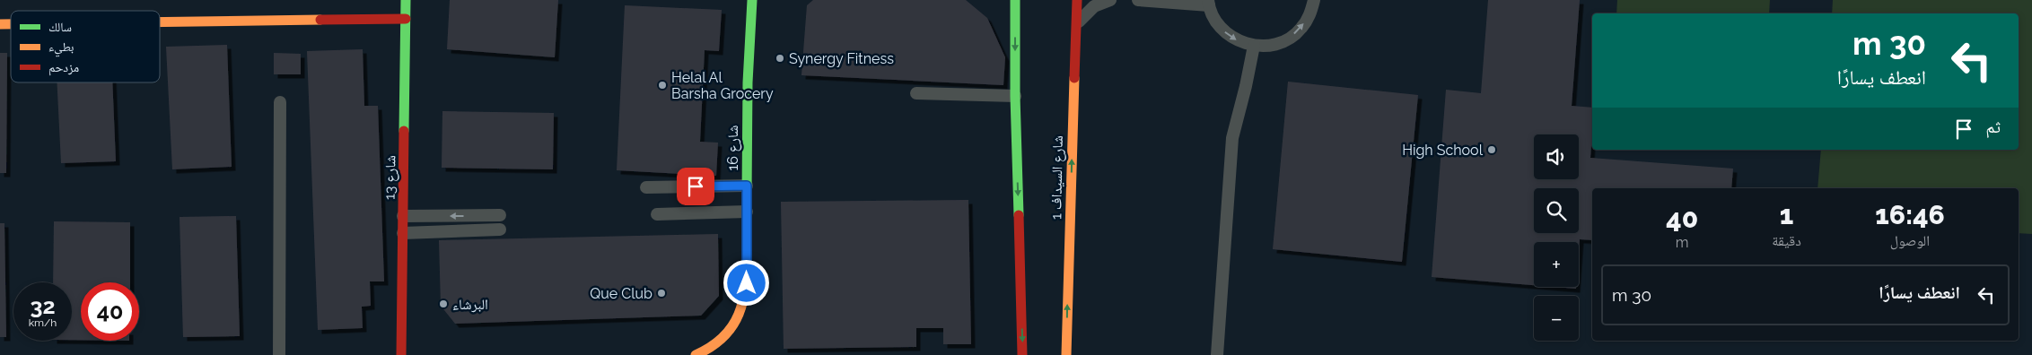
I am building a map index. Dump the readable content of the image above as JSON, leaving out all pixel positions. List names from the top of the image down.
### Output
{
  "streets": {
    "street": ["شارع 16", "شارع 13", "شارع السيداف 1"]
  },
  "places": [
    "Synergy Fitness",
    "Helal Al Barsha Grocery",
    "High School",
    "Que Club",
    "البرشاء"
  ],
  "legend": ["سالك", "بطيء", "مزدحم"],
  "page": {
    "turn": ["30 m", "انعطف يسارًا"],
    "then": "ثم",
    "map_buttons": ["+", "−"],
    "eta": [
      "16:46",
      "الوصول",
      "1",
      "دقيقة",
      "40",
      "m"
    ],
    "list": [
      {
        "name": "انعطف يسارًا",
        "value": "30 m"
      }
    ],
    "speed": "32 km/h",
    "limit": "40"
  }
}
